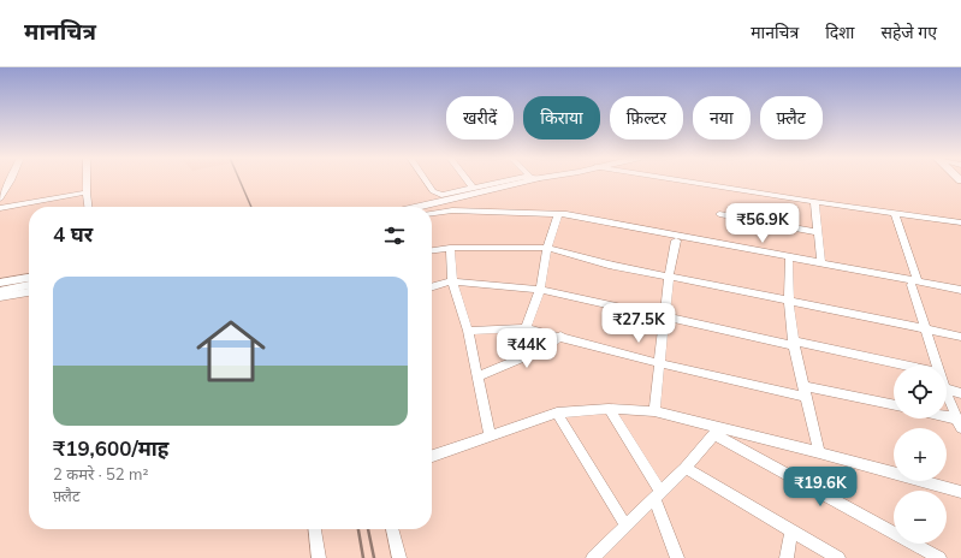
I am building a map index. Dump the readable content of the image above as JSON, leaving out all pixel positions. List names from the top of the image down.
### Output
{
  "page": {
    "header": "मानचित्र",
    "nav": ["मानचित्र", "दिशा", "सहेजे गए"],
    "chip": [
      "खरीदें",
      "किराया",
      "फ़िल्टर",
      "नया",
      "फ़्लैट"
    ],
    "price": [
      "₹56.9K",
      "₹27.5K",
      "₹44K",
      "₹19.6K"
    ],
    "heading": "4 घर",
    "list": [
      {
        "name": "₹19,600/माह",
        "note": "2 कमरे · 52 m² · फ़्लैट"
      }
    ],
    "map_buttons": ["+", "−"]
  }
}
